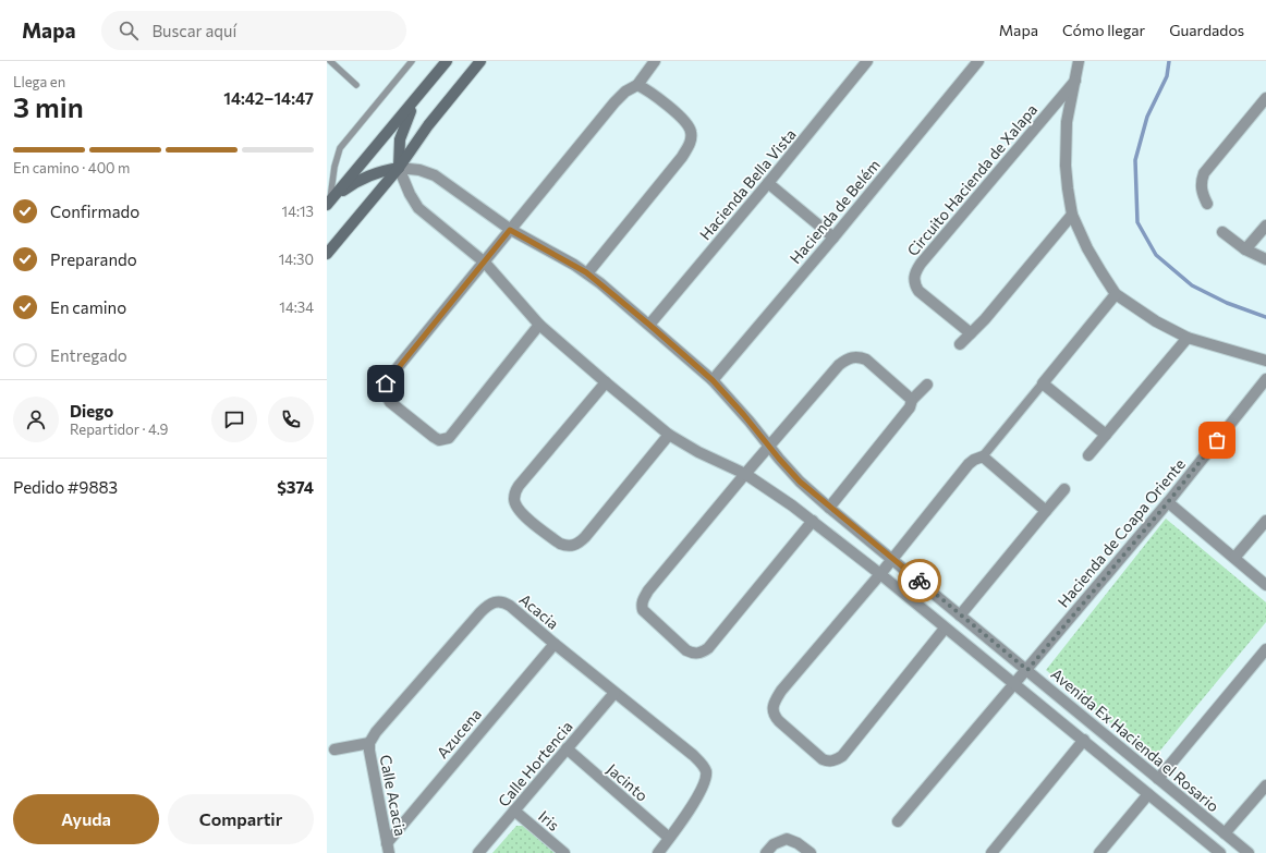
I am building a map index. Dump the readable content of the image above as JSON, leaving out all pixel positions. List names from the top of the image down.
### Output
{
  "streets": {
    "street": [
      "Circuito Hacienda de Xalapa",
      "Hacienda Bella Vista",
      "Hacienda de Belém",
      "Hacienda de Coapa Oriente",
      "Acacia",
      "Azucena",
      "Avenida Ex Hacienda el Rosario",
      "Calle Hortencia",
      "Jacinto",
      "Calle Acacia",
      "Iris"
    ]
  },
  "crossings": [
    ["Hacienda Bella Vista", "Avenida Ex Hacienda el Rosario"],
    ["Hacienda de Belém", "Avenida Ex Hacienda el Rosario"],
    ["Hacienda de Coapa Oriente", "Avenida Ex Hacienda el Rosario"],
    ["Acacia", "Azucena"],
    ["Acacia", "Calle Hortencia"],
    ["Acacia", "Jacinto"],
    ["Acacia", "Calle Acacia"],
    ["Azucena", "Calle Acacia"],
    ["Calle Hortencia", "Jacinto"],
    ["Calle Hortencia", "Iris"]
  ],
  "page": {
    "header": "Mapa",
    "search": "Buscar aquí",
    "nav": ["Mapa", "Cómo llegar", "Guardados"],
    "heading": ["3 min", "Llega en", "14:42–14:47"],
    "panel": [
      "Diego",
      "Repartidor · 4.9",
      "Pedido #9883",
      "$374"
    ],
    "bar": "En camino · 400 m",
    "list": [
      ["Confirmado", "14:13"],
      ["Preparando", "14:30"],
      ["En camino", "14:34"],
      "Entregado"
    ],
    "buttons": ["Ayuda", "Compartir"]
  }
}
